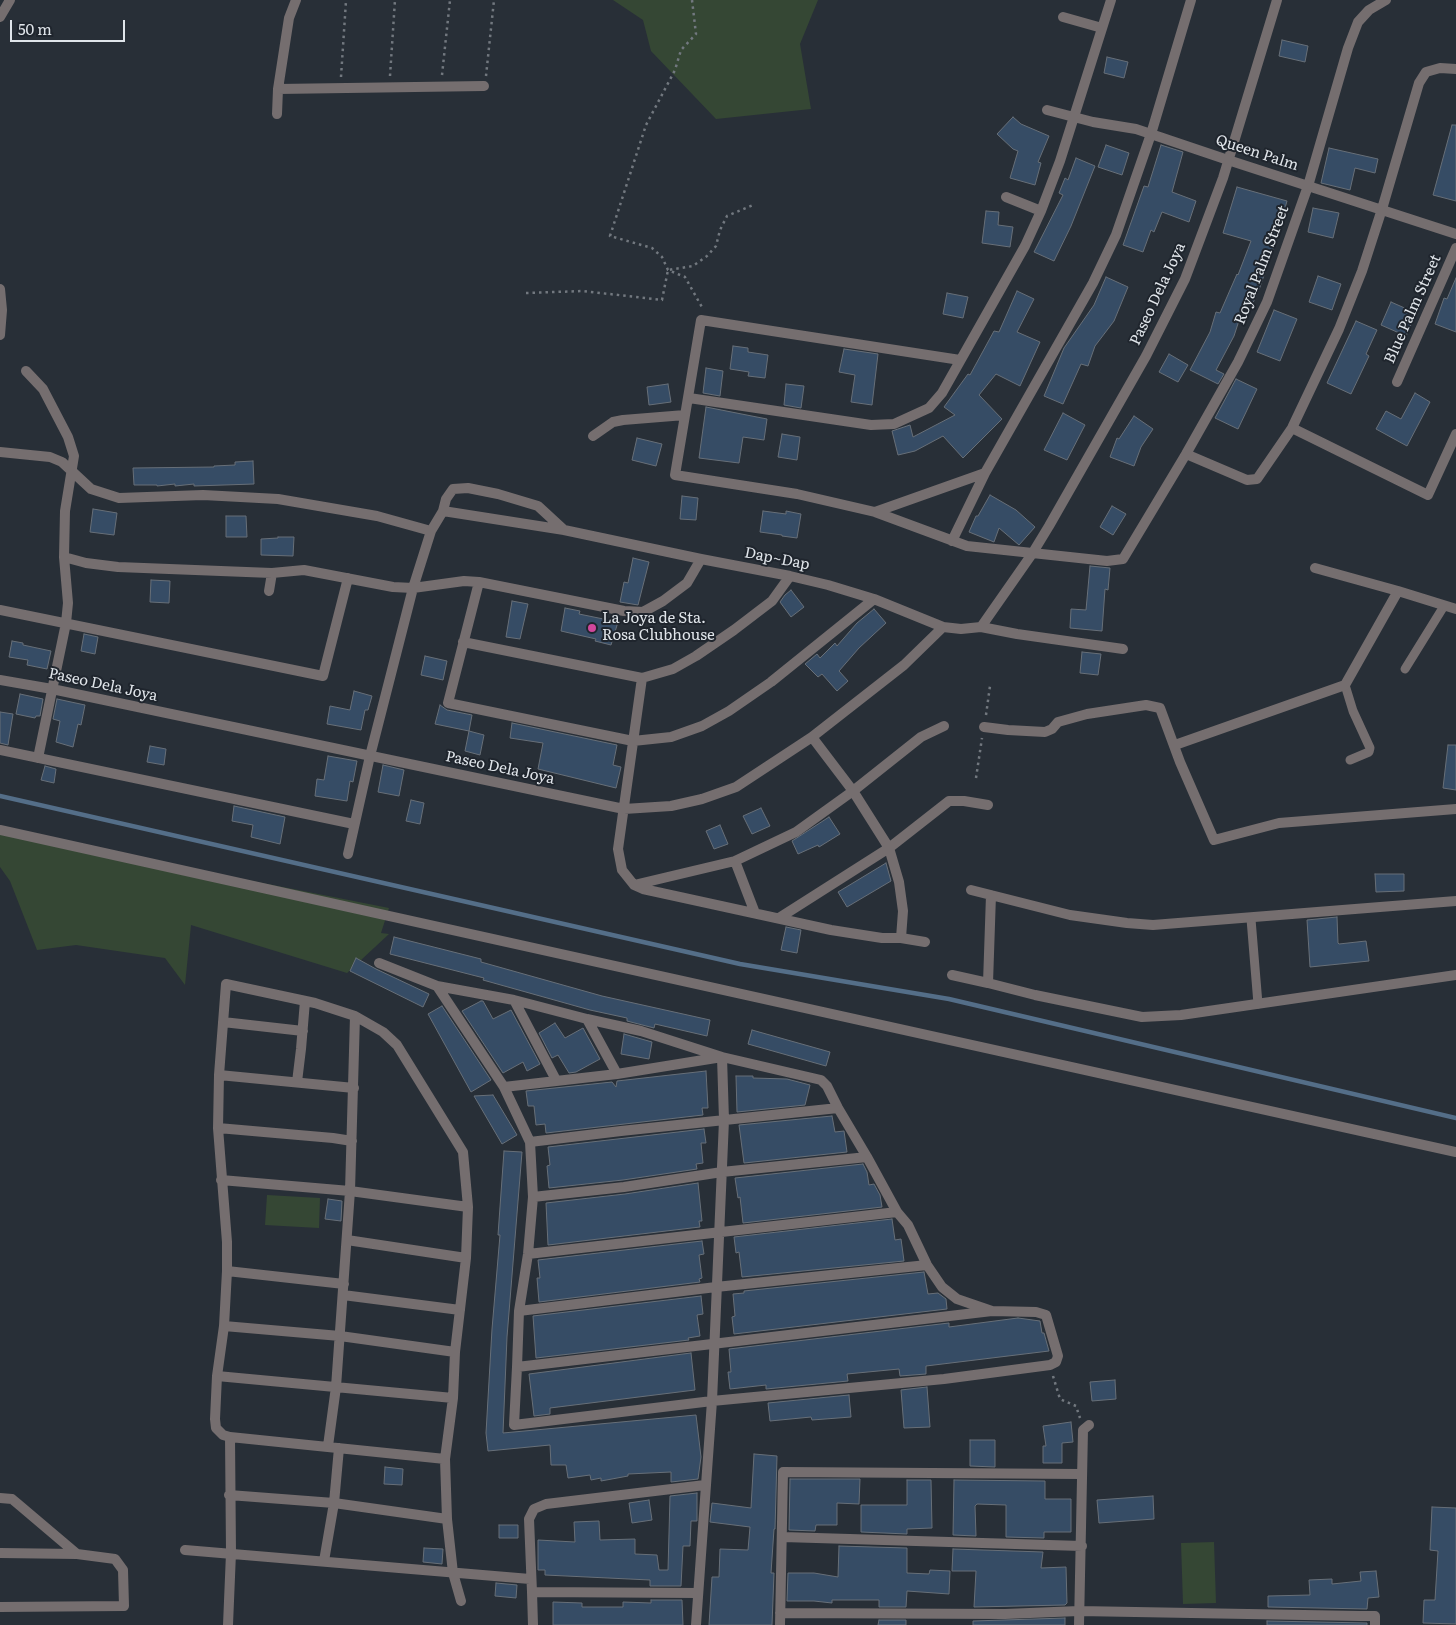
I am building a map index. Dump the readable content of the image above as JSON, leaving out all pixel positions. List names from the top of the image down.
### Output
{
  "streets": {
    "street": [
      "Queen Palm",
      "Royal Palm Street",
      "Paseo Dela Joya",
      "Blue Palm Street",
      "Dap~Dap"
    ]
  },
  "crossings": [
    ["Queen Palm", "Royal Palm Street"],
    ["Queen Palm", "Paseo Dela Joya"],
    ["Royal Palm Street", "Paseo Dela Joya"],
    ["Paseo Dela Joya", "Dap~Dap"]
  ],
  "places": ["La Joya de Sta. Rosa Clubhouse"],
  "scale_bar": "50 m"
}
